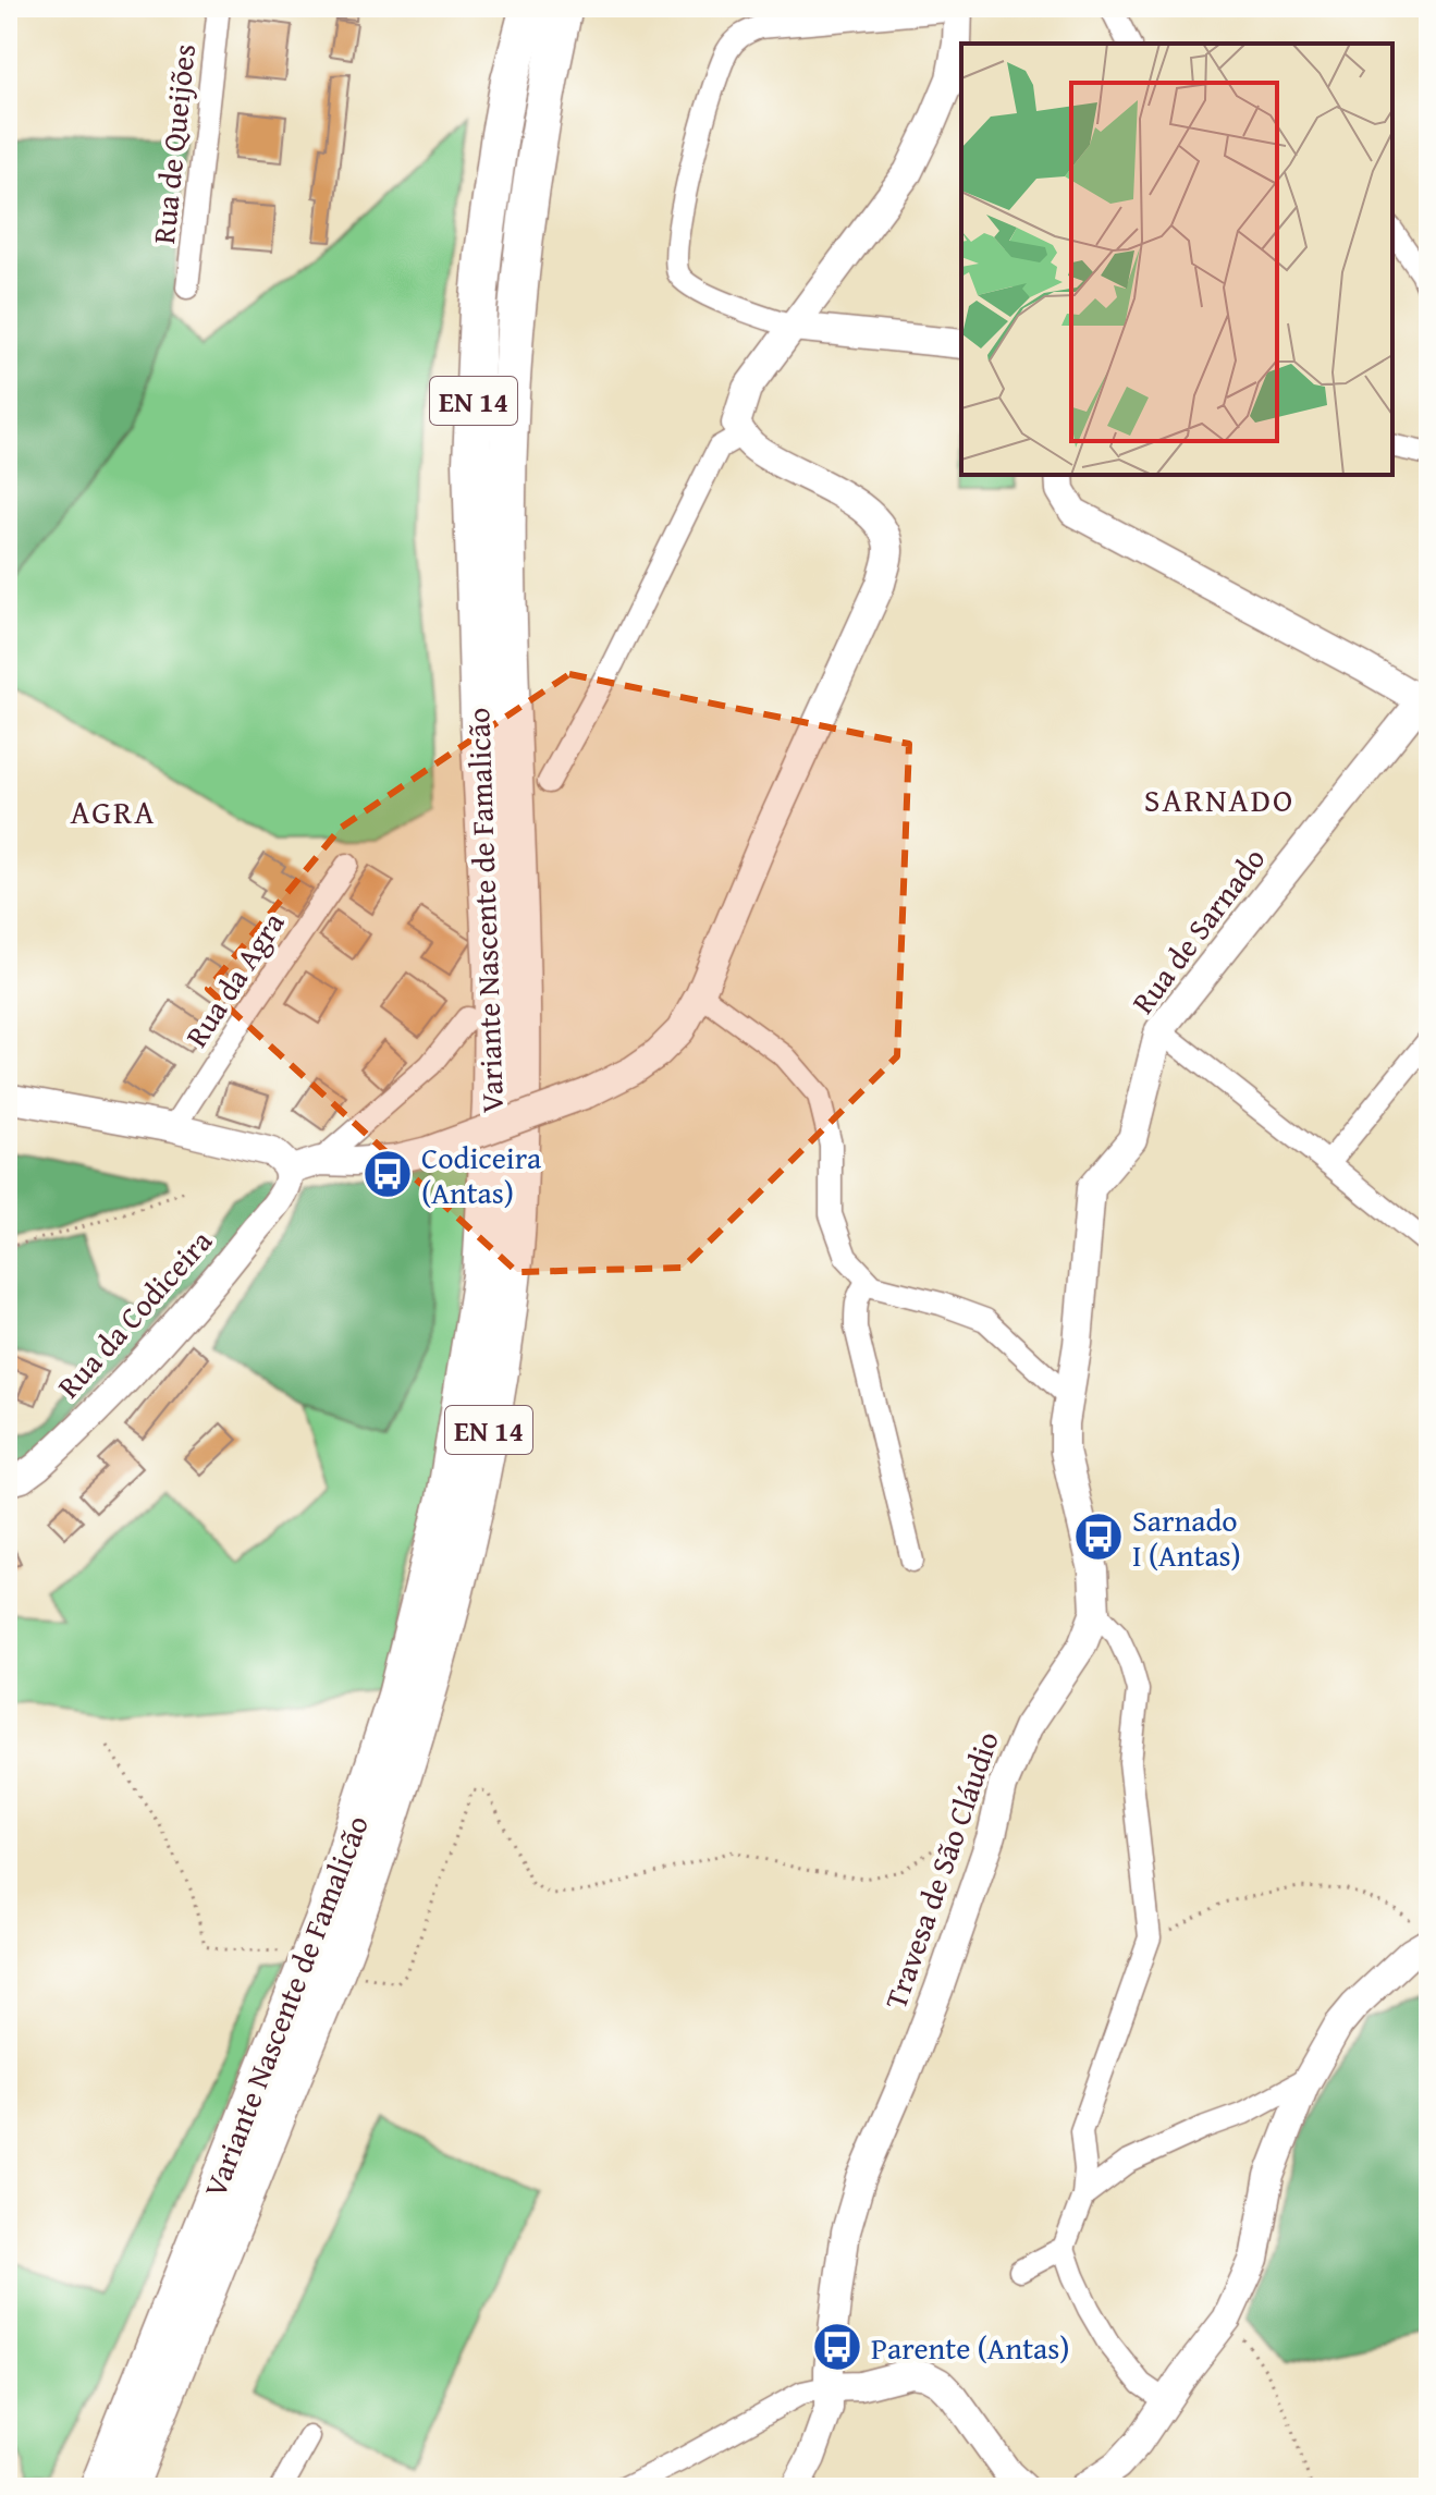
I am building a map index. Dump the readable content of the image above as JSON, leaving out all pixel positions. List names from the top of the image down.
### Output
{
  "streets": {
    "highway": ["EN 14", "Variante Nascente de Famalicão"],
    "street": [
      "Rua de Queijões",
      "Rua de Sarnado",
      "Rua da Agra",
      "Rua da Codiceira",
      "Travesa de São Cláudio"
    ]
  },
  "crossings": [
    ["Rua de Sarnado", "Travesa de São Cláudio"]
  ],
  "districts": ["SARNADO", "AGRA"],
  "places": {
    "bus stop": ["Codiceira (Antas)", "Sarnado I (Antas)", "Parente (Antas)"]
  }
}
